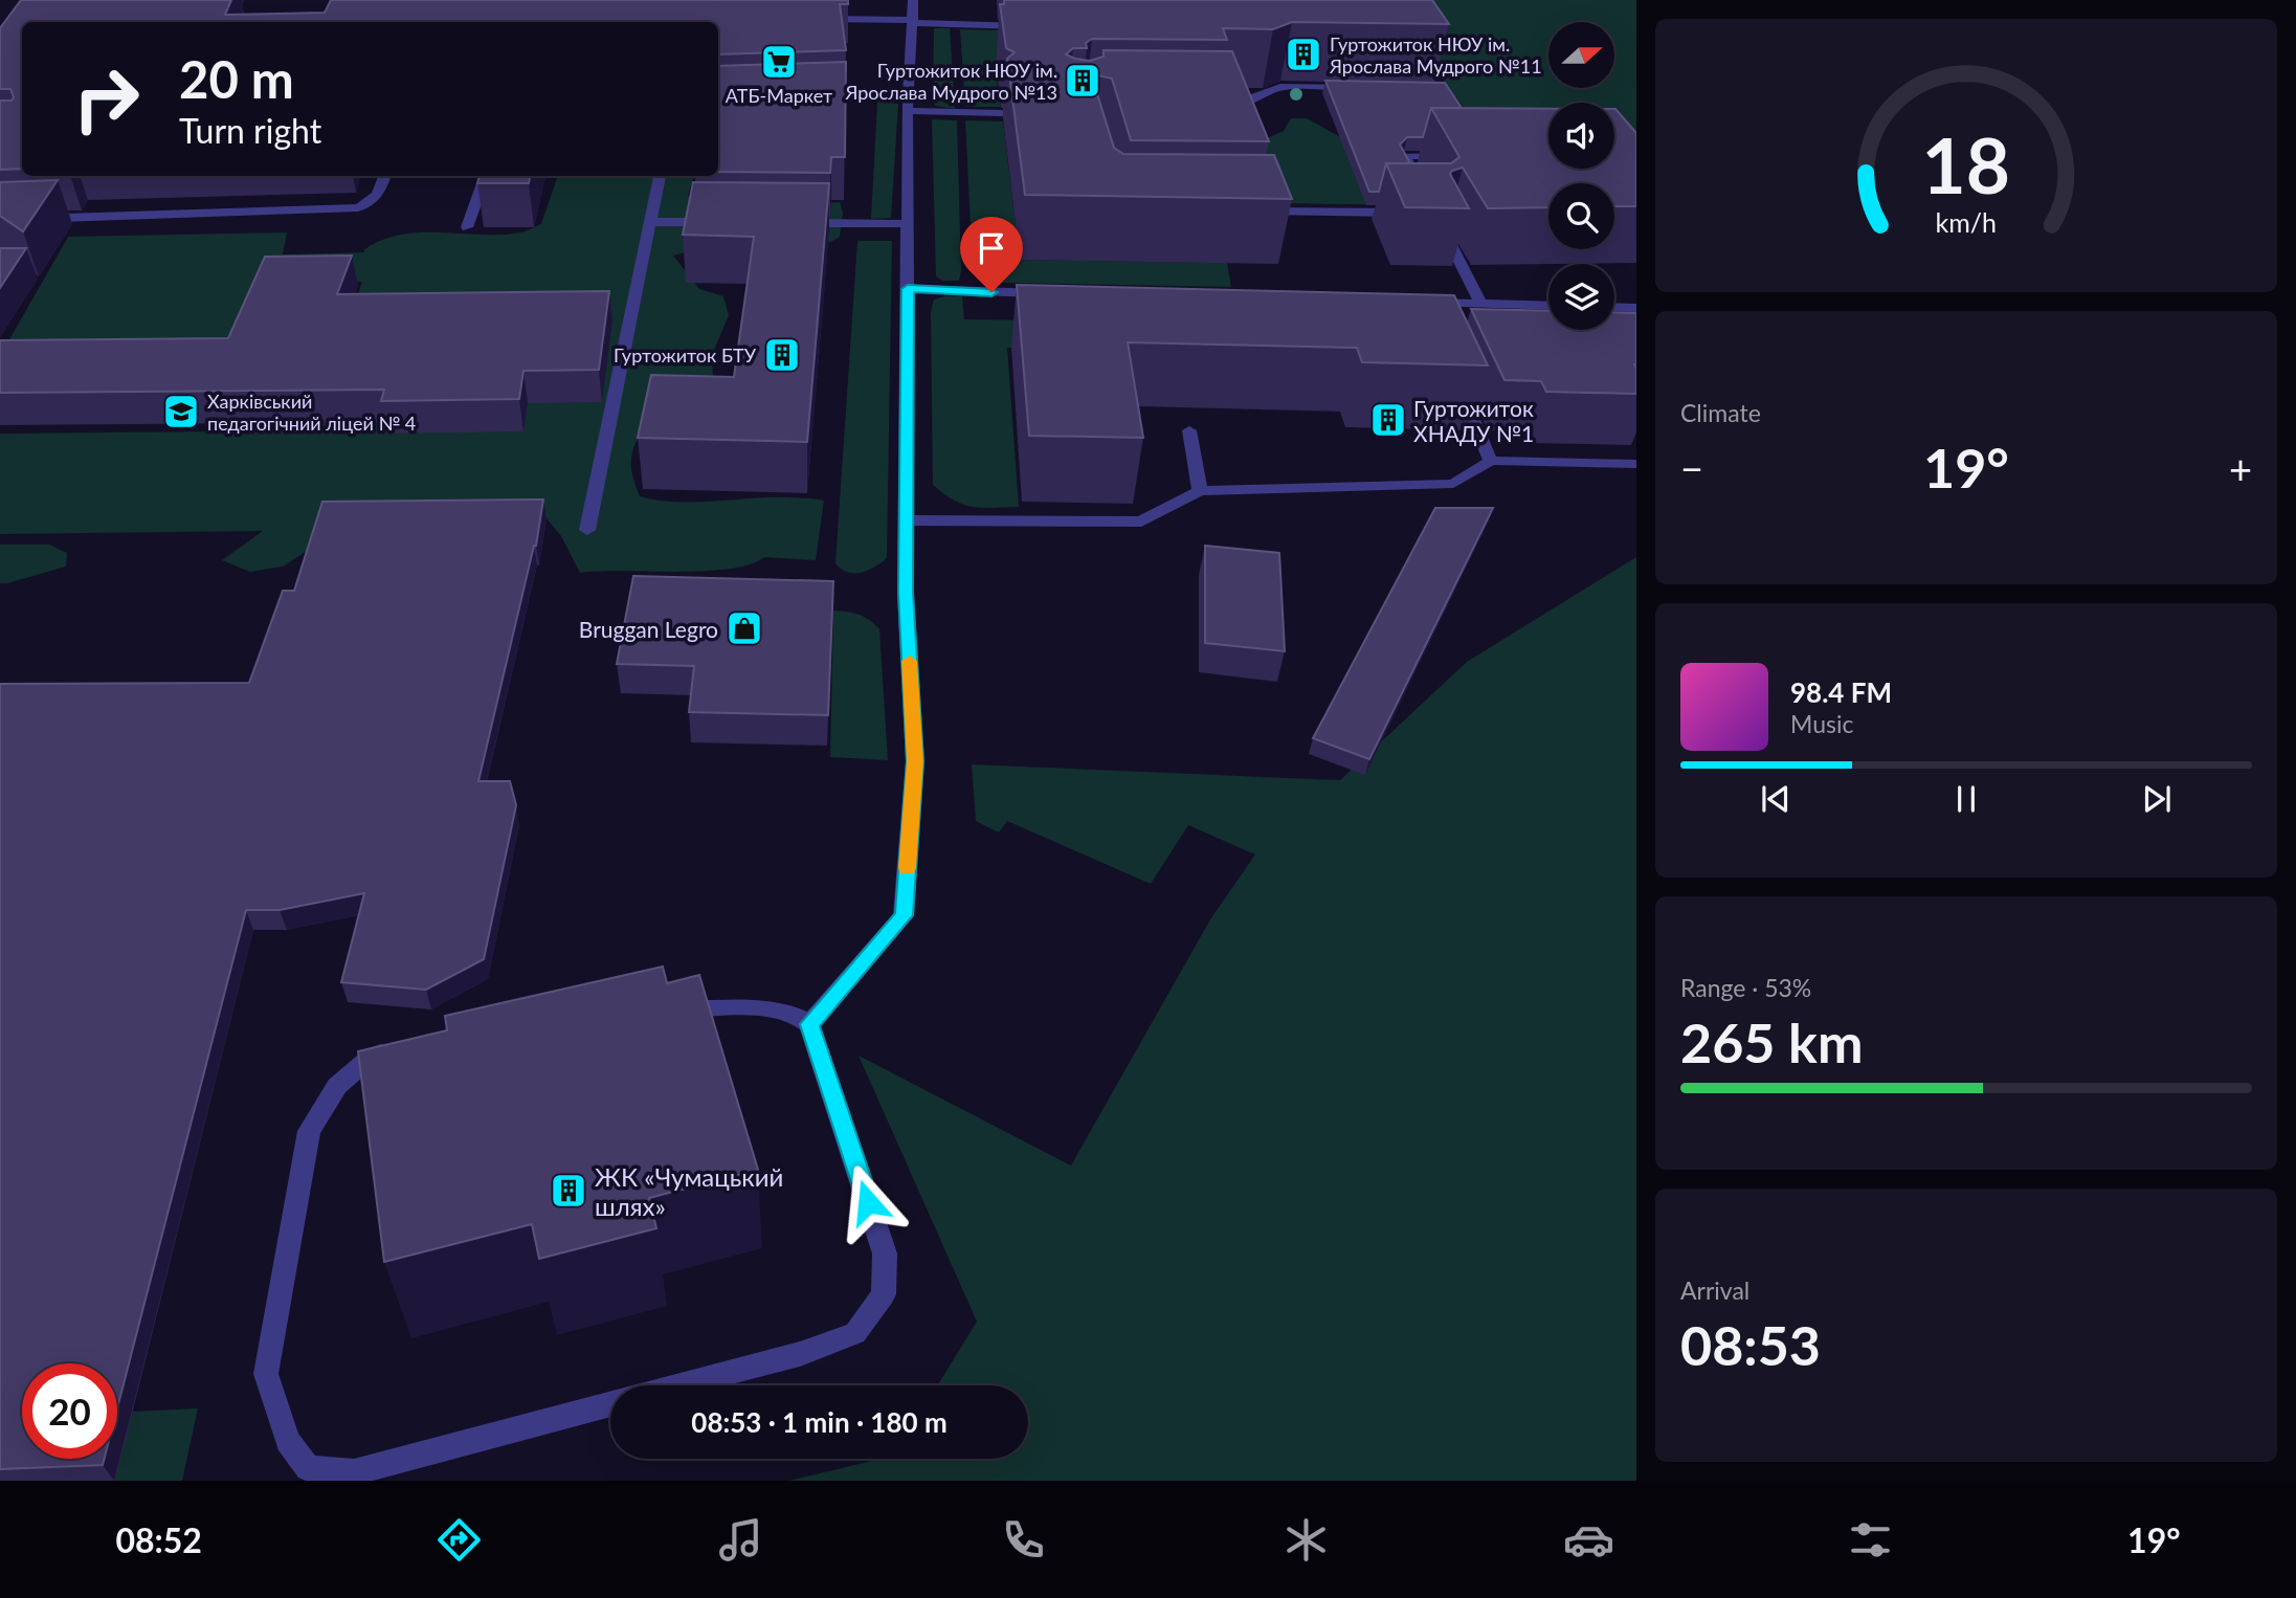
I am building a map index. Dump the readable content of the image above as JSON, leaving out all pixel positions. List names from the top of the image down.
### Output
{
  "places": {
    "building": [
      "Гуртожиток НЮУ ім. Ярослава Мудрого №11",
      "Гуртожиток НЮУ ім. Ярослава Мудрого №13",
      "Гуртожиток БТУ",
      "Гуртожиток ХНАДУ №1",
      "ЖК «Чумацький шлях»"
    ],
    "supermarket": ["АТБ-Маркет"],
    "school or university": ["Харківський педагогічний ліцей № 4"],
    "shop": ["Bruggan Legro"]
  },
  "north": "right",
  "page": {
    "turn": ["20 m", "Turn right"],
    "tile": [
      "Climate",
      ["Range · 53%", "265 km"],
      ["Arrival", "08:53"]
    ],
    "heat": ["−", "19°", "+"],
    "song": ["98.4 FM", "Music"],
    "limit": "20",
    "trip": "08:53 · 1 min · 180 m",
    "tabs": ["08:52", "19°"],
    "gauge": ["18", "km/h"]
  }
}
